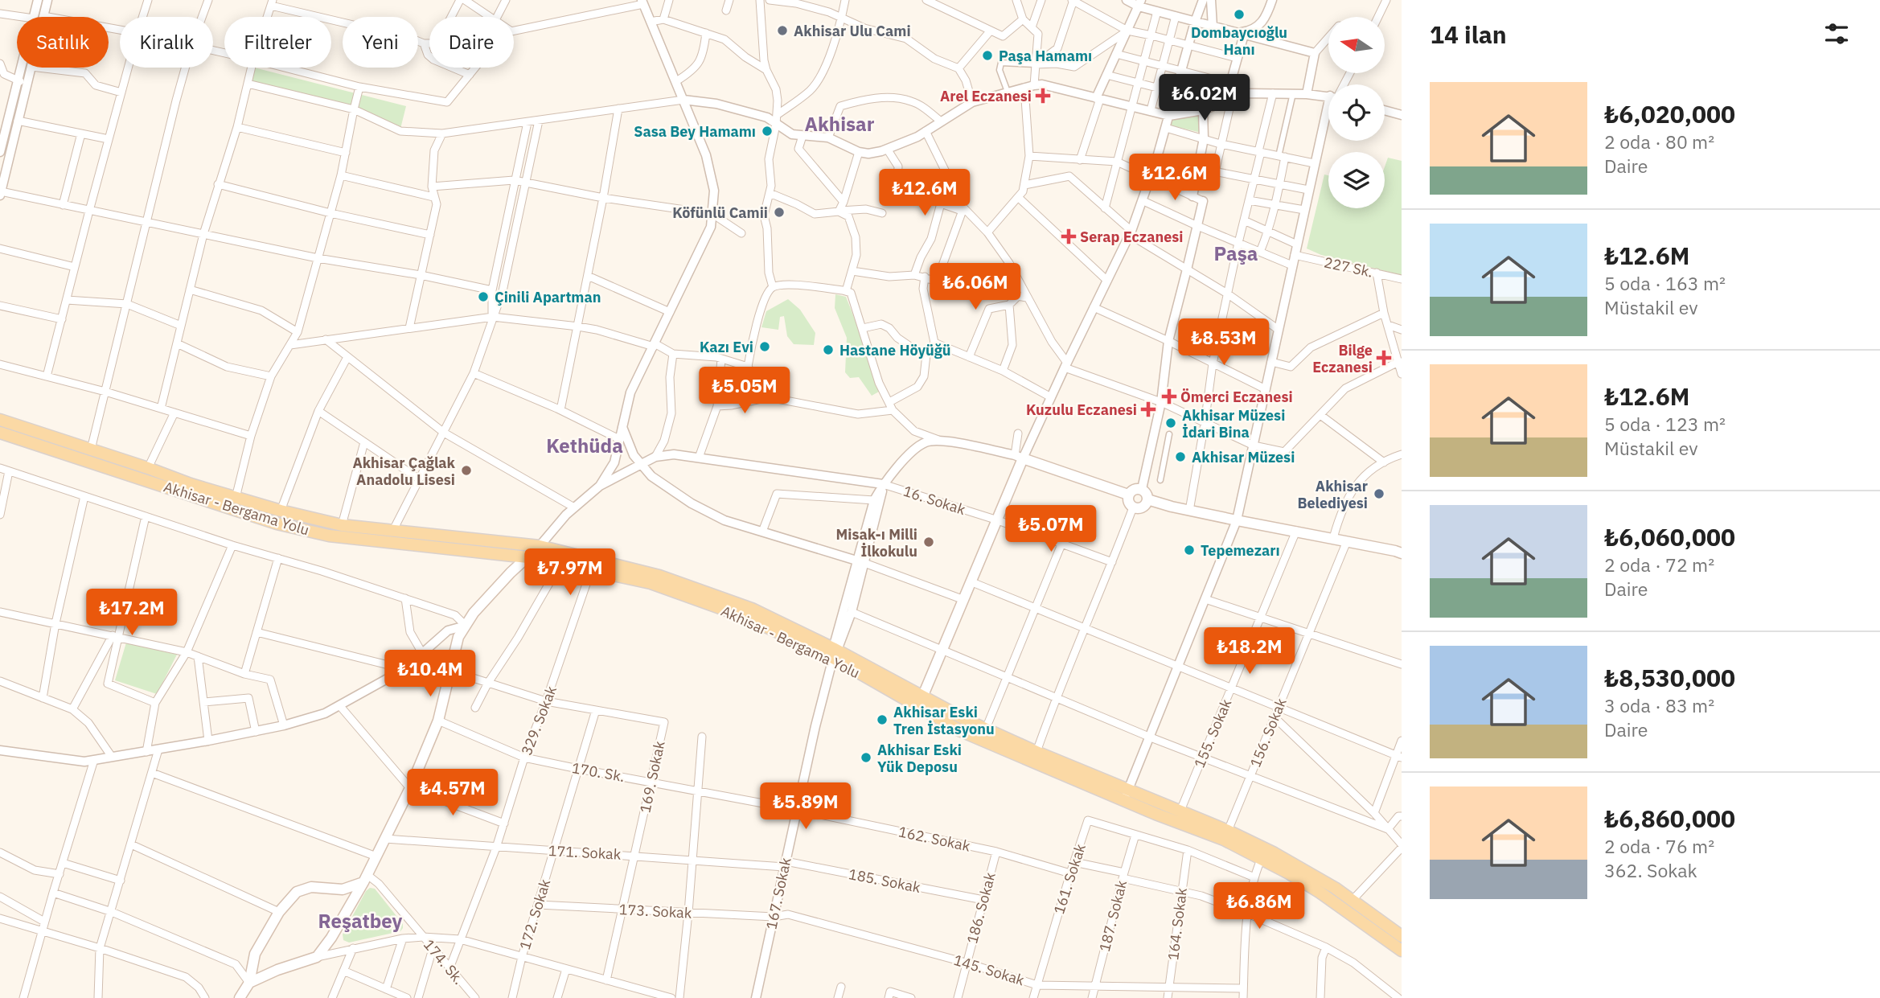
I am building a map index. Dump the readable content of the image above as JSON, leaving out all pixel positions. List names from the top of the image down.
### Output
{
  "streets": {
    "main road": ["Akhisar - Bergama Yolu"],
    "street": [
      "227 Sk.",
      "16. Sokak",
      "329. Sokak",
      "156. Sokak",
      "155. Sokak",
      "170. Sk.",
      "169. Sokak",
      "162. Sokak",
      "171. Sokak",
      "161. Sokak",
      "185. Sokak",
      "167. Sokak",
      "186. Sokak",
      "173. Sokak",
      "172. Sokak",
      "187. Sokak",
      "164. Sokak",
      "174. Sk.",
      "145. Sokak"
    ]
  },
  "crossings": [
    ["Akhisar - Bergama Yolu", "329. Sokak"],
    ["Akhisar - Bergama Yolu", "156. Sokak"],
    ["Akhisar - Bergama Yolu", "155. Sokak"],
    ["Akhisar - Bergama Yolu", "167. Sokak"],
    ["329. Sokak", "170. Sk."],
    ["329. Sokak", "169. Sokak"],
    ["329. Sokak", "171. Sokak"],
    ["329. Sokak", "174. Sk."],
    ["170. Sk.", "169. Sokak"],
    ["170. Sk.", "162. Sokak"],
    ["170. Sk.", "167. Sokak"],
    ["170. Sk.", "172. Sokak"],
    ["169. Sokak", "171. Sokak"],
    ["169. Sokak", "173. Sokak"],
    ["169. Sokak", "172. Sokak"],
    ["162. Sokak", "161. Sokak"],
    ["162. Sokak", "167. Sokak"],
    ["162. Sokak", "186. Sokak"],
    ["171. Sokak", "185. Sokak"],
    ["171. Sokak", "167. Sokak"],
    ["171. Sokak", "172. Sokak"],
    ["161. Sokak", "187. Sokak"],
    ["161. Sokak", "145. Sokak"],
    ["185. Sokak", "167. Sokak"],
    ["185. Sokak", "186. Sokak"],
    ["167. Sokak", "173. Sokak"],
    ["167. Sokak", "145. Sokak"],
    ["186. Sokak", "145. Sokak"],
    ["173. Sokak", "172. Sokak"],
    ["173. Sokak", "145. Sokak"],
    ["187. Sokak", "145. Sokak"],
    ["164. Sokak", "145. Sokak"]
  ],
  "districts": [
    "Akhisar",
    "Paşa",
    "Kethüda",
    "Reşatbey"
  ],
  "places": {
    "other": [
      "Dombaycıoğlu Hanı",
      "Akhisar Ulu Cami",
      "Paşa Hamamı",
      "Sasa Bey Hamamı",
      "Köfünlü Camii",
      "Çinili Apartman",
      "Kazı Evi",
      "Hastane Höyüğü",
      "Akhisar Müzesi İdari Bina",
      "Akhisar Müzesi",
      "Akhisar Çağlak Anadolu Lisesi",
      "Akhisar Belediyesi",
      "Misak-ı Milli İlkokulu",
      "Tepemezarı",
      "Akhisar Eski Tren İstasyonu",
      "Akhisar Eski Yük Deposu"
    ],
    "health": [
      "Arel Eczanesi",
      "Serap Eczanesi",
      "Bilge Eczanesi",
      "Ömerci Eczanesi",
      "Kuzulu Eczanesi"
    ]
  },
  "north": "left",
  "page": {
    "heading": "14 ilan",
    "chip": [
      "Satılık",
      "Kiralık",
      "Filtreler",
      "Yeni",
      "Daire"
    ],
    "list": [
      {
        "name": "₺6,020,000",
        "note": "2 oda · 80 m² · Daire"
      },
      {
        "name": "₺12.6M",
        "note": "5 oda · 163 m² · Müstakil ev"
      },
      {
        "name": "₺12.6M",
        "note": "5 oda · 123 m² · Müstakil ev"
      },
      {
        "name": "₺6,060,000",
        "note": "2 oda · 72 m² · Daire"
      },
      {
        "name": "₺8,530,000",
        "note": "3 oda · 83 m² · Daire"
      },
      {
        "name": "₺6,860,000",
        "note": "2 oda · 76 m² · 362. Sokak"
      }
    ],
    "price": [
      "₺6.02M",
      "₺12.6M",
      "₺12.6M",
      "₺6.06M",
      "₺8.53M",
      "₺5.05M",
      "₺5.07M",
      "₺7.97M",
      "₺17.2M",
      "₺18.2M",
      "₺10.4M",
      "₺4.57M",
      "₺5.89M",
      "₺6.86M"
    ]
  }
}
